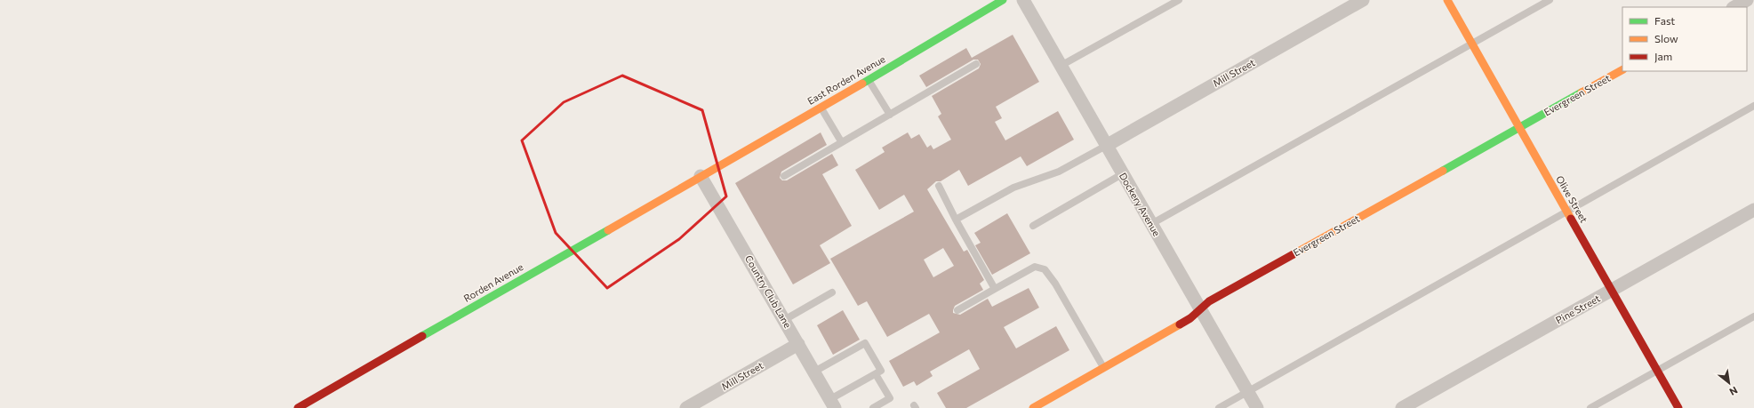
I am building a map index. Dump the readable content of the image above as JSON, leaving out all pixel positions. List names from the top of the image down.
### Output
{
  "streets": {
    "street": [
      "Mill Street",
      "East Rorden Avenue",
      "Evergreen Street",
      "Olive Street",
      "Dockery Avenue",
      "Rorden Avenue",
      "Country Club Lane",
      "Pine Street"
    ]
  },
  "crossings": [
    ["Mill Street", "Dockery Avenue"],
    ["Mill Street", "Country Club Lane"],
    ["East Rorden Avenue", "Rorden Avenue"],
    ["East Rorden Avenue", "Country Club Lane"],
    ["Evergreen Street", "Olive Street"],
    ["Evergreen Street", "Dockery Avenue"],
    ["Olive Street", "Pine Street"],
    ["Rorden Avenue", "Country Club Lane"]
  ],
  "legend": ["Fast", "Slow", "Jam"],
  "north": "bottom right"
}
